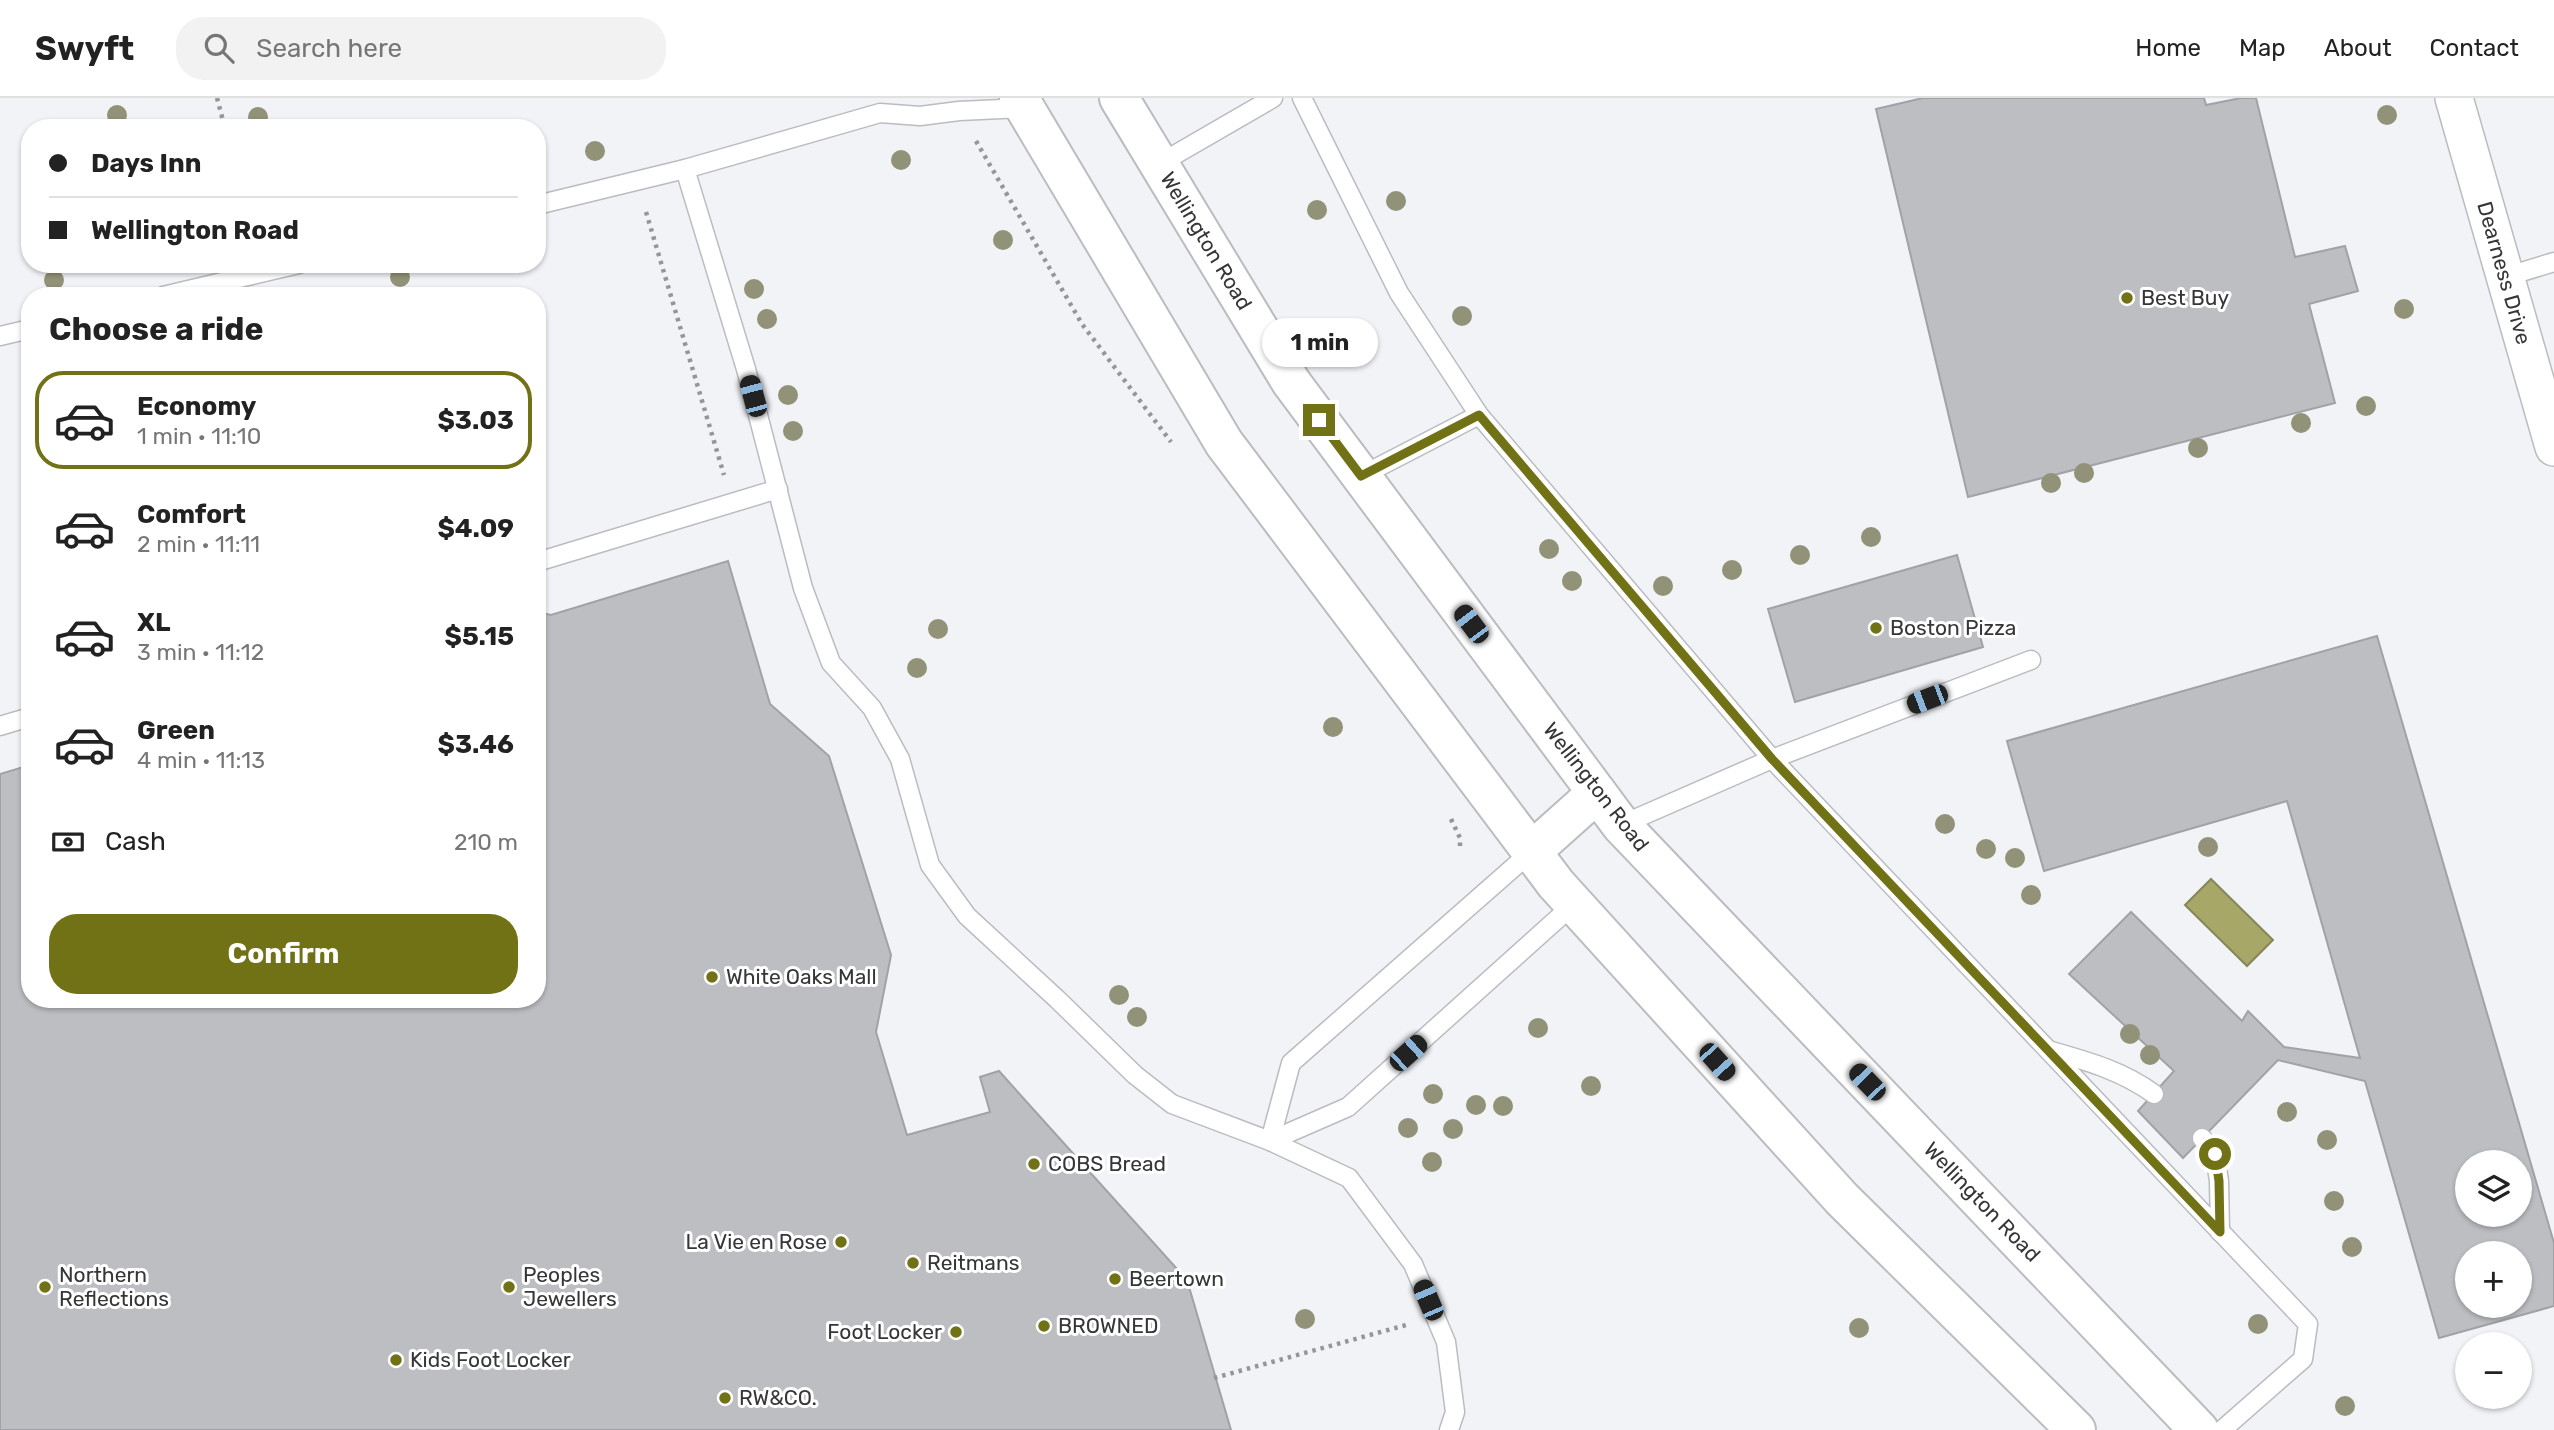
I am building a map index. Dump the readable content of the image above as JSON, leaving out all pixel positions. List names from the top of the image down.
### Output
{
  "streets": {
    "main road": ["Wellington Road"],
    "street": ["Dearness Drive"]
  },
  "places": [
    "Best Buy",
    "Boston Pizza",
    "White Oaks Mall",
    "COBS Bread",
    "La Vie en Rose",
    "Reitmans",
    "Beertown",
    "Northern Reflections",
    "Peoples Jewellers",
    "BROWNED",
    "Foot Locker",
    "Kids Foot Locker",
    "RW&CO."
  ],
  "page": {
    "header": "Swyft",
    "search": "Search here",
    "nav": [
      "Home",
      "Map",
      "About",
      "Contact"
    ],
    "banner": ["Days Inn", "Wellington Road"],
    "heading": "Choose a ride",
    "bubble": "1 min",
    "list": [
      {
        "name": "Economy",
        "note": "1 min · 11:10",
        "value": "$3.03"
      },
      {
        "name": "Comfort",
        "note": "2 min · 11:11",
        "value": "$4.09"
      },
      {
        "name": "XL",
        "note": "3 min · 11:12",
        "value": "$5.15"
      },
      {
        "name": "Green",
        "note": "4 min · 11:13",
        "value": "$3.46"
      }
    ],
    "pay": ["Cash", "210 m"],
    "buttons": "Confirm",
    "map_buttons": ["+", "−"]
  }
}
